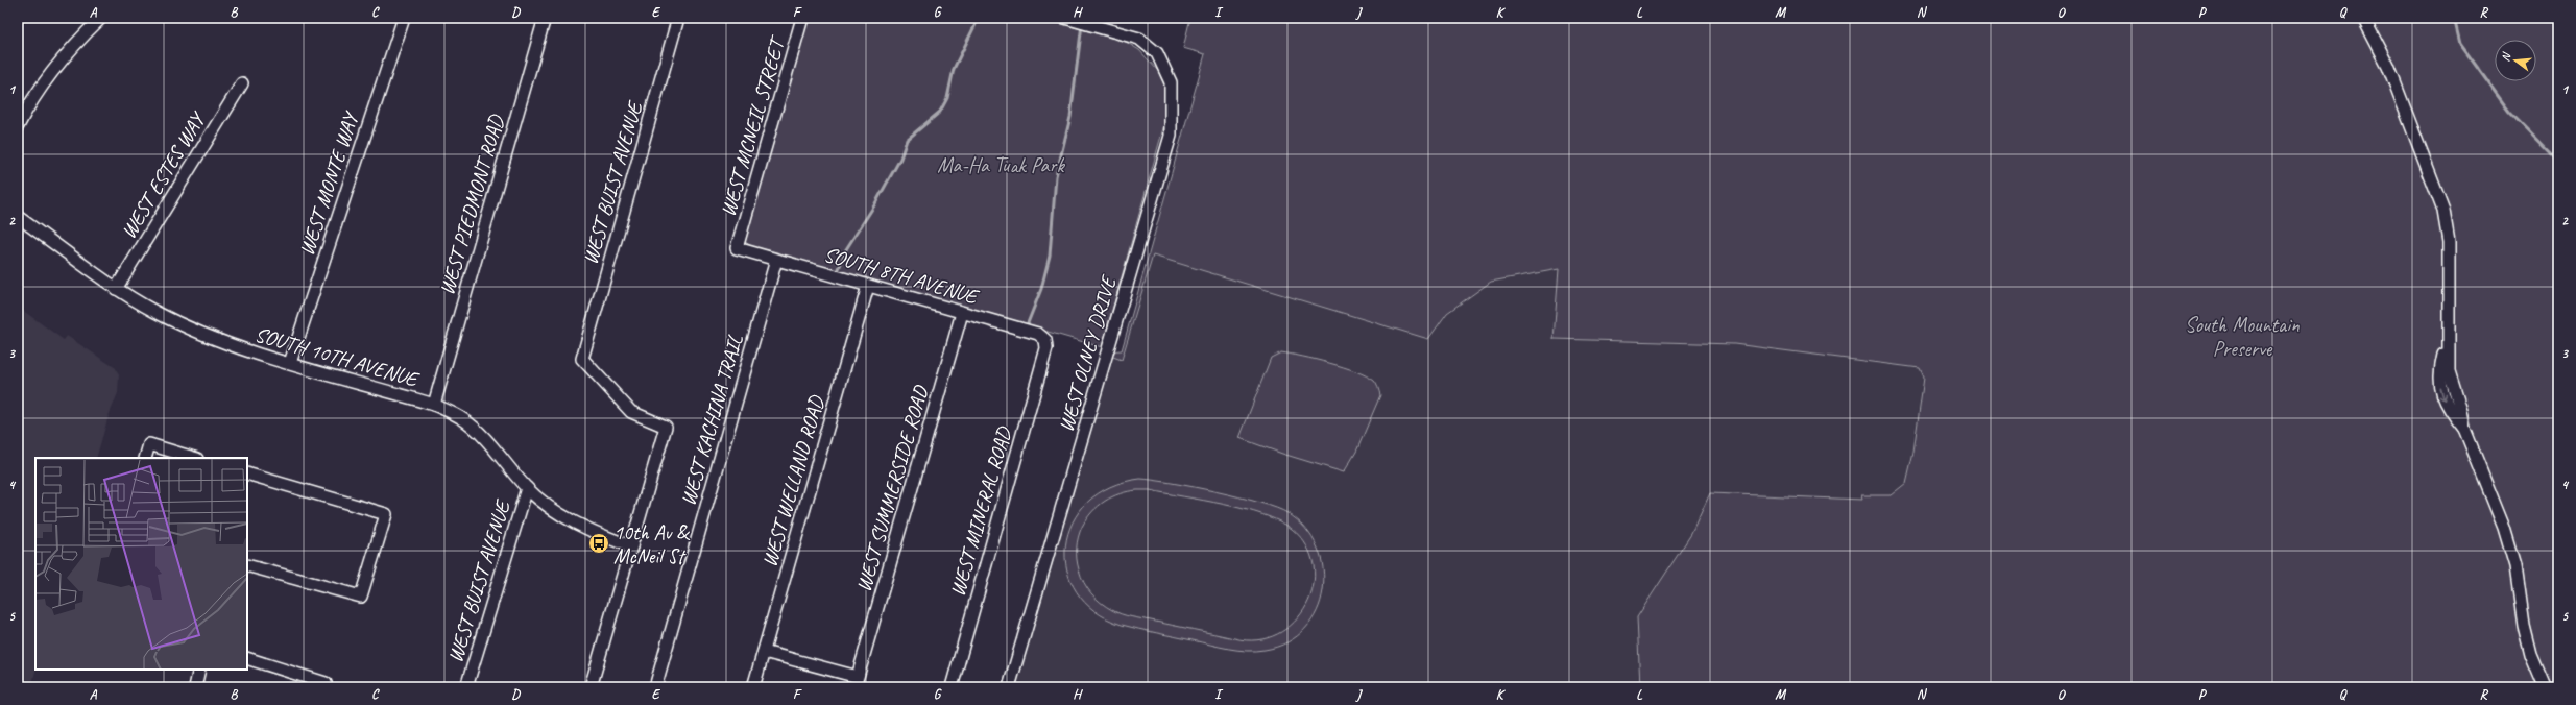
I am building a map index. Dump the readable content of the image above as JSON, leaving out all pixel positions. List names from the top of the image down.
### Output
{
  "streets": {
    "street": [
      "WEST MCNEIL STREET",
      "WEST ESTES WAY",
      "WEST BUIST AVENUE",
      "WEST MONTE WAY",
      "WEST PIEDMONT ROAD",
      "SOUTH 8TH AVENUE",
      "WEST OLNEY DRIVE",
      "SOUTH 10TH AVENUE",
      "WEST KACHINA TRAIL",
      "WEST WELLAND ROAD",
      "WEST SUMMERSIDE ROAD",
      "WEST MINERAL ROAD"
    ]
  },
  "crossings": [
    ["WEST MCNEIL STREET", "SOUTH 8TH AVENUE"],
    ["WEST ESTES WAY", "SOUTH 10TH AVENUE"],
    ["WEST BUIST AVENUE", "SOUTH 10TH AVENUE"],
    ["WEST MONTE WAY", "SOUTH 10TH AVENUE"],
    ["WEST PIEDMONT ROAD", "SOUTH 10TH AVENUE"],
    ["SOUTH 8TH AVENUE", "WEST KACHINA TRAIL"],
    ["SOUTH 8TH AVENUE", "WEST WELLAND ROAD"],
    ["SOUTH 8TH AVENUE", "WEST SUMMERSIDE ROAD"],
    ["SOUTH 8TH AVENUE", "WEST MINERAL ROAD"],
    ["WEST WELLAND ROAD", "WEST SUMMERSIDE ROAD"]
  ],
  "parks": ["Ma-Ha Tuak Park", "South Mountain Preserve"],
  "places": {
    "bus stop": ["10th Av & McNeil St"]
  },
  "north": "left",
  "grid": {
    "columns": [
      "A",
      "B",
      "C",
      "D",
      "E",
      "F",
      "G",
      "H",
      "I",
      "J",
      "K",
      "L",
      "M",
      "N",
      "O",
      "P",
      "Q",
      "R"
    ],
    "rows": [
      "1",
      "2",
      "3",
      "4",
      "5"
    ]
  }
}
